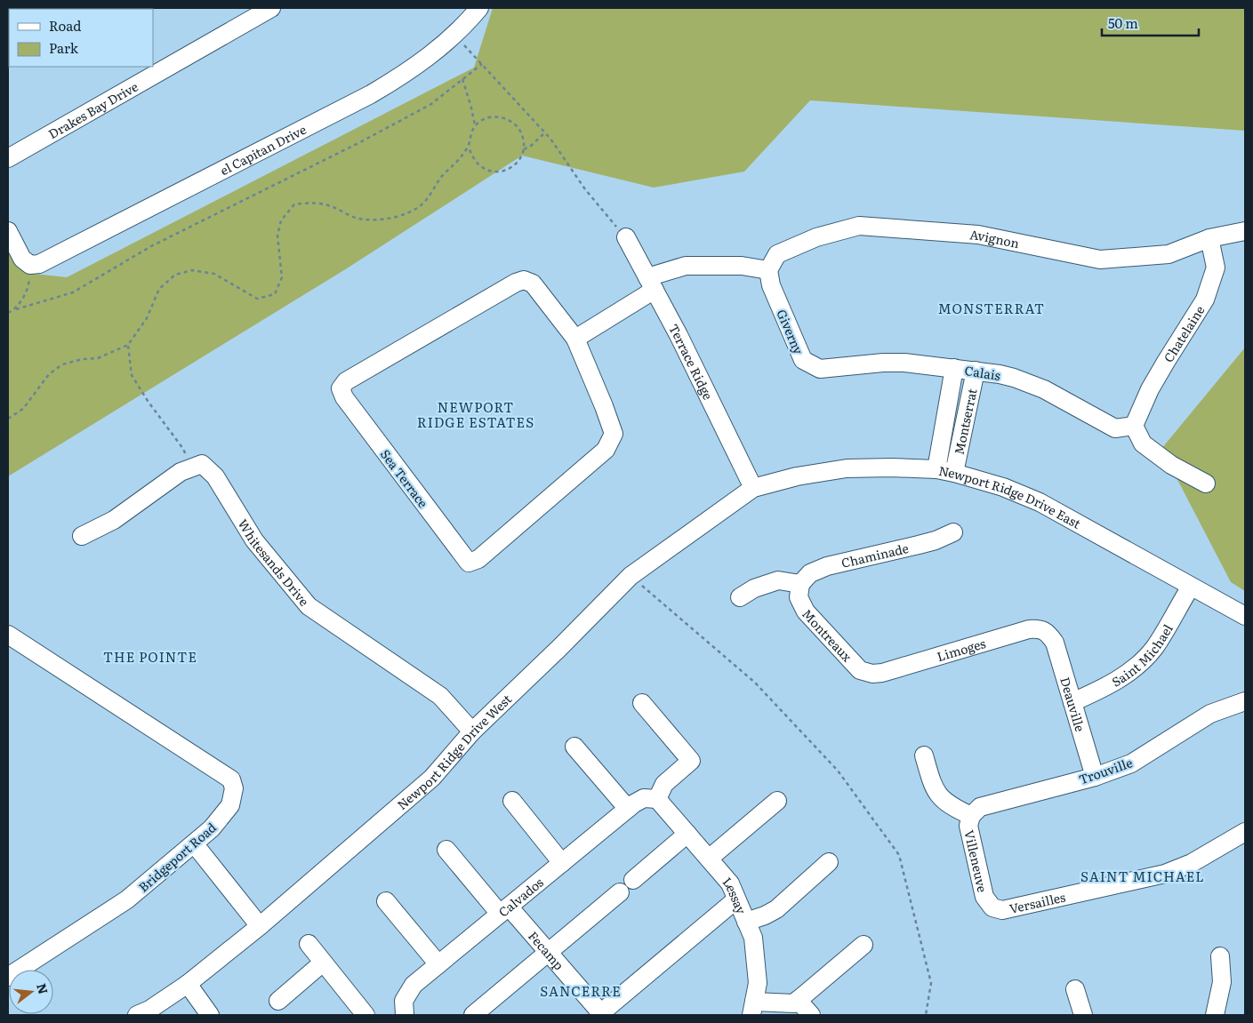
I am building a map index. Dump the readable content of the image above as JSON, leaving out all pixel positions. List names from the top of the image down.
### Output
{
  "streets": {
    "street": [
      "Drakes Bay Drive",
      "el Capitan Drive",
      "Avignon",
      "Giverny",
      "Chatelaine",
      "Terrace Ridge",
      "Calais",
      "Montserrat",
      "Sea Terrace",
      "Newport Ridge Drive East",
      "Chaminade",
      "Whitesands Drive",
      "Montreaux",
      "Limoges",
      "Saint Michael",
      "Deauville",
      "Newport Ridge Drive West",
      "Trouville",
      "Bridgeport Road",
      "Villeneuve",
      "Calvados",
      "Lessay",
      "Versailles",
      "Fecamp"
    ]
  },
  "crossings": [
    ["Avignon", "Giverny"],
    ["Avignon", "Chatelaine"],
    ["Giverny", "Calais"],
    ["Chatelaine", "Calais"],
    ["Terrace Ridge", "Newport Ridge Drive East"],
    ["Terrace Ridge", "Newport Ridge Drive West"],
    ["Calais", "Montserrat"],
    ["Montserrat", "Newport Ridge Drive East"],
    ["Newport Ridge Drive East", "Saint Michael"],
    ["Newport Ridge Drive East", "Newport Ridge Drive West"],
    ["Chaminade", "Montreaux"],
    ["Whitesands Drive", "Newport Ridge Drive West"],
    ["Montreaux", "Limoges"],
    ["Limoges", "Deauville"],
    ["Saint Michael", "Deauville"],
    ["Deauville", "Trouville"],
    ["Trouville", "Villeneuve"],
    ["Villeneuve", "Versailles"],
    ["Calvados", "Lessay"],
    ["Calvados", "Fecamp"]
  ],
  "districts": [
    "MONSTERRAT",
    "NEWPORT RIDGE ESTATES",
    "THE POINTE",
    "SAINT MICHAEL",
    "SANCERRE"
  ],
  "legend": ["Road", "Park"],
  "scale_bar": "50 m",
  "north": "right"
}
